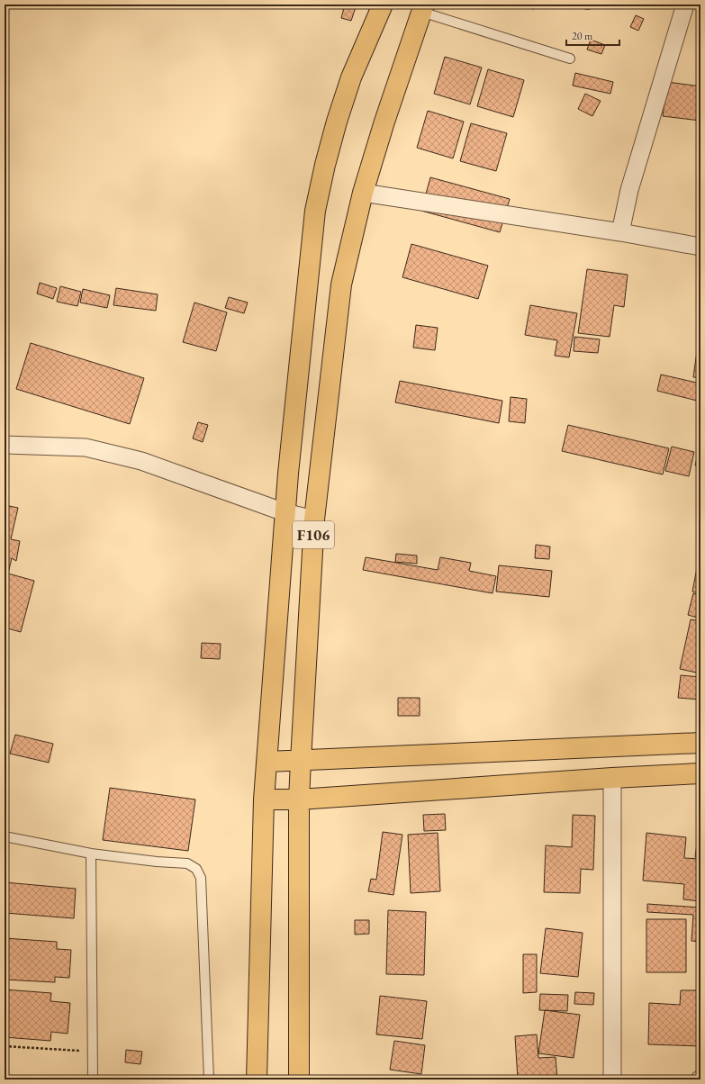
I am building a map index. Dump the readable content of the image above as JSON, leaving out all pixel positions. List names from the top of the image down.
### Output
{
  "streets": {
    "main road": ["F106"]
  },
  "scale_bar": "20 m"
}
